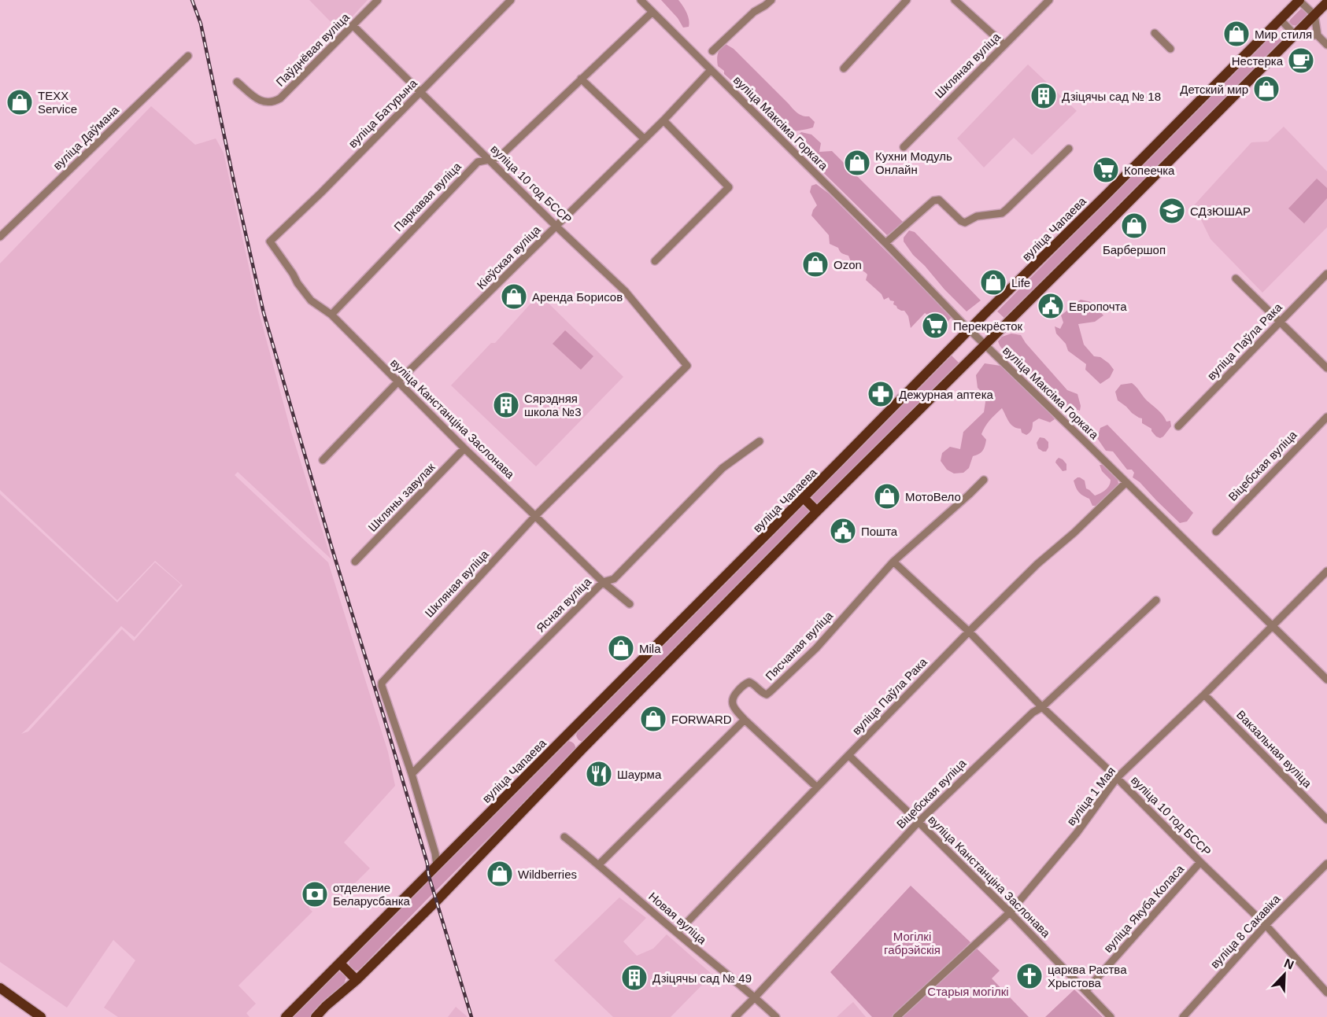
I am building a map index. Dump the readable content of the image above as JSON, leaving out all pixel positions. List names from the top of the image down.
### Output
{
  "streets": {
    "main road": ["вуліца Чапаева"],
    "street": [
      "Паўднёвая вуліца",
      "Шкляная вуліца",
      "вуліца Батурына",
      "вуліца Максіма Горкага",
      "вуліца Даўмана",
      "вуліца 10 год БССР",
      "Паркавая вуліца",
      "Кіеўская вуліца",
      "вуліца Паўла Рака",
      "вуліца Канстанціна Заслонава",
      "Віцебская вуліца",
      "Шкляны завулак",
      "Ясная вуліца",
      "Пясчаная вуліца",
      "Вакзальная вуліца",
      "вуліца 1 Мая",
      "вуліца Якуба Коласа",
      "Новая вуліца",
      "вуліца 8 Сакавіка"
    ]
  },
  "crossings": [
    ["Паўднёвая вуліца", "вуліца 10 год БССР"],
    ["Шкляная вуліца", "вуліца 10 год БССР"],
    ["Шкляная вуліца", "вуліца Чапаева"],
    ["Шкляная вуліца", "вуліца Канстанціна Заслонава"],
    ["Шкляная вуліца", "Ясная вуліца"],
    ["вуліца Батурына", "вуліца 10 год БССР"],
    ["вуліца Батурына", "вуліца Канстанціна Заслонава"],
    ["вуліца Максіма Горкага", "Паркавая вуліца"],
    ["вуліца Максіма Горкага", "вуліца Чапаева"],
    ["вуліца Максіма Горкага", "Кіеўская вуліца"],
    ["вуліца Максіма Горкага", "вуліца Паўла Рака"],
    ["вуліца Максіма Горкага", "вуліца 1 Мая"],
    ["вуліца 10 год БССР", "Паркавая вуліца"],
    ["вуліца 10 год БССР", "Кіеўская вуліца"],
    ["вуліца 10 год БССР", "вуліца Паўла Рака"],
    ["вуліца 10 год БССР", "Віцебская вуліца"],
    ["вуліца 10 год БССР", "Пясчаная вуліца"],
    ["вуліца 10 год БССР", "вуліца 1 Мая"],
    ["вуліца 10 год БССР", "вуліца Якуба Коласа"],
    ["вуліца 10 год БССР", "вуліца 8 Сакавіка"],
    ["Паркавая вуліца", "вуліца Канстанціна Заслонава"],
    ["Кіеўская вуліца", "вуліца Канстанціна Заслонава"],
    ["вуліца Паўла Рака", "вуліца Канстанціна Заслонава"],
    ["вуліца Паўла Рака", "Новая вуліца"],
    ["вуліца Канстанціна Заслонава", "Віцебская вуліца"],
    ["вуліца Канстанціна Заслонава", "Шкляны завулак"],
    ["вуліца Канстанціна Заслонава", "Ясная вуліца"],
    ["вуліца Канстанціна Заслонава", "вуліца 1 Мая"],
    ["вуліца Канстанціна Заслонава", "вуліца Якуба Коласа"],
    ["Віцебская вуліца", "Новая вуліца"],
    ["Вакзальная вуліца", "вуліца 1 Мая"]
  ],
  "parks": ["Могілкі габрэйскія", "Старыя могілкі"],
  "places": {
    "shop": [
      "Мир стиля",
      "Детский мир",
      "TEXX Service",
      "Кухни Модуль Онлайн",
      "Барбершоп",
      "Ozon",
      "Life",
      "Аренда Борисов",
      "МотоВело",
      "Mila",
      "FORWARD",
      "Wildberries"
    ],
    "cafe": ["Нестерка"],
    "building": ["Дзіцячы сад № 18", "Сярэдняя школа №3", "Дзіцячы сад № 49"],
    "supermarket": ["Копеечка", "Перекрёсток"],
    "school or university": ["СДзЮШАР"],
    "public building": ["Европочта", "Пошта"],
    "pharmacy": ["Дежурная аптека"],
    "restaurant": ["Шаурма"],
    "bank": ["отделение Беларусбанка"],
    "church": ["царква Раства Хрыстова"]
  },
  "north": "top right"
}
